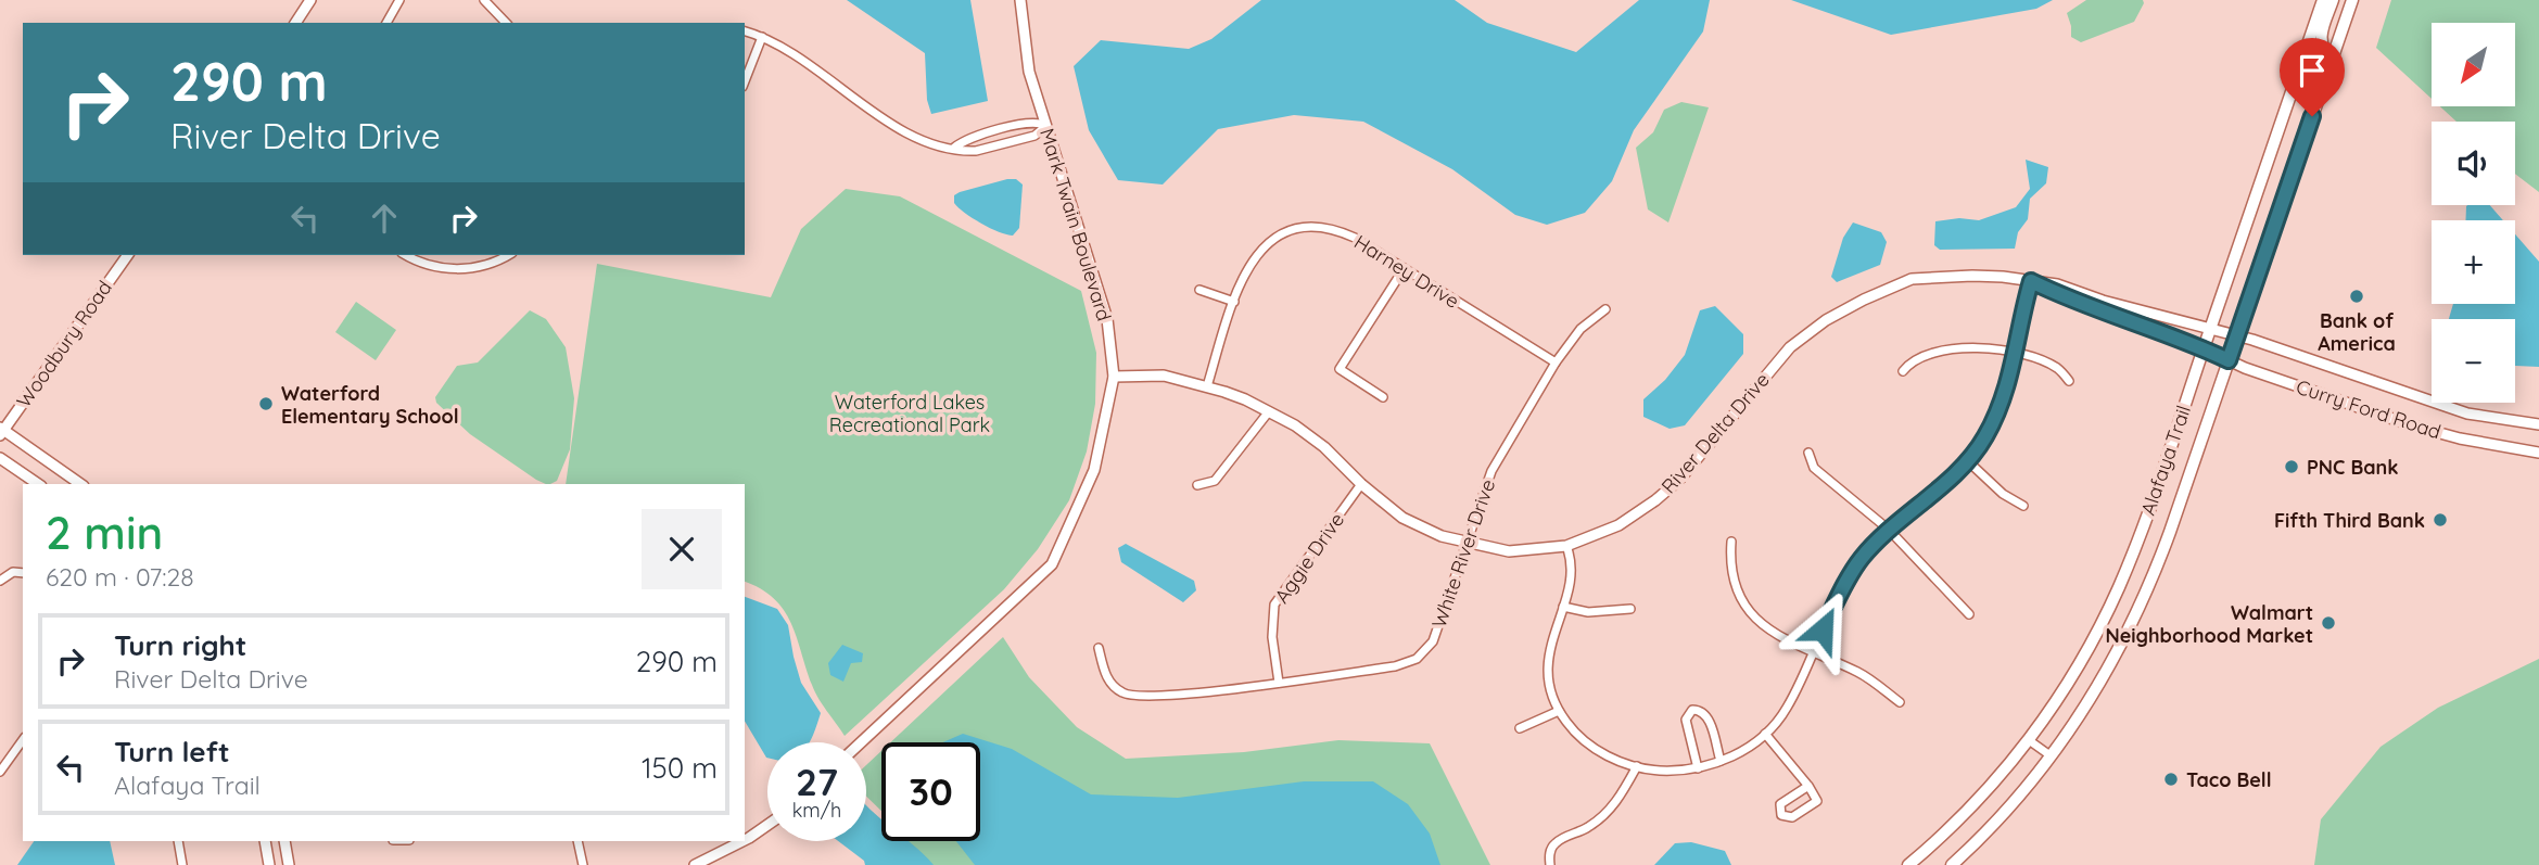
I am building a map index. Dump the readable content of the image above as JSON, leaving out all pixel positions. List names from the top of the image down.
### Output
{
  "streets": {
    "main road": ["Alafaya Trail"],
    "street": [
      "Mark Twain Boulevard",
      "Harney Drive",
      "Woodbury Road",
      "Curry Ford Road",
      "River Delta Drive",
      "White River Drive",
      "Aggie Drive"
    ]
  },
  "crossings": [
    ["Mark Twain Boulevard", "River Delta Drive"],
    ["Harney Drive", "River Delta Drive"],
    ["Harney Drive", "White River Drive"],
    ["Curry Ford Road", "River Delta Drive"],
    ["Curry Ford Road", "Alafaya Trail"],
    ["River Delta Drive", "Alafaya Trail"],
    ["River Delta Drive", "White River Drive"],
    ["River Delta Drive", "Aggie Drive"],
    ["White River Drive", "Aggie Drive"]
  ],
  "parks": ["Waterford Lakes Recreational Park"],
  "places": [
    "Bank of America",
    "Waterford Elementary School",
    "PNC Bank",
    "Fifth Third Bank",
    "Walmart Neighborhood Market",
    "Taco Bell"
  ],
  "north": "bottom left",
  "page": {
    "map_buttons": ["+", "−"],
    "turn": ["290 m", "River Delta Drive"],
    "heading": ["2 min", "620 m · 07:28"],
    "list": [
      {
        "name": "Turn right",
        "note": "River Delta Drive",
        "value": "290 m"
      },
      {
        "name": "Turn left",
        "note": "Alafaya Trail",
        "value": "150 m"
      }
    ],
    "speed": "27 km/h",
    "limit": "30"
  }
}
